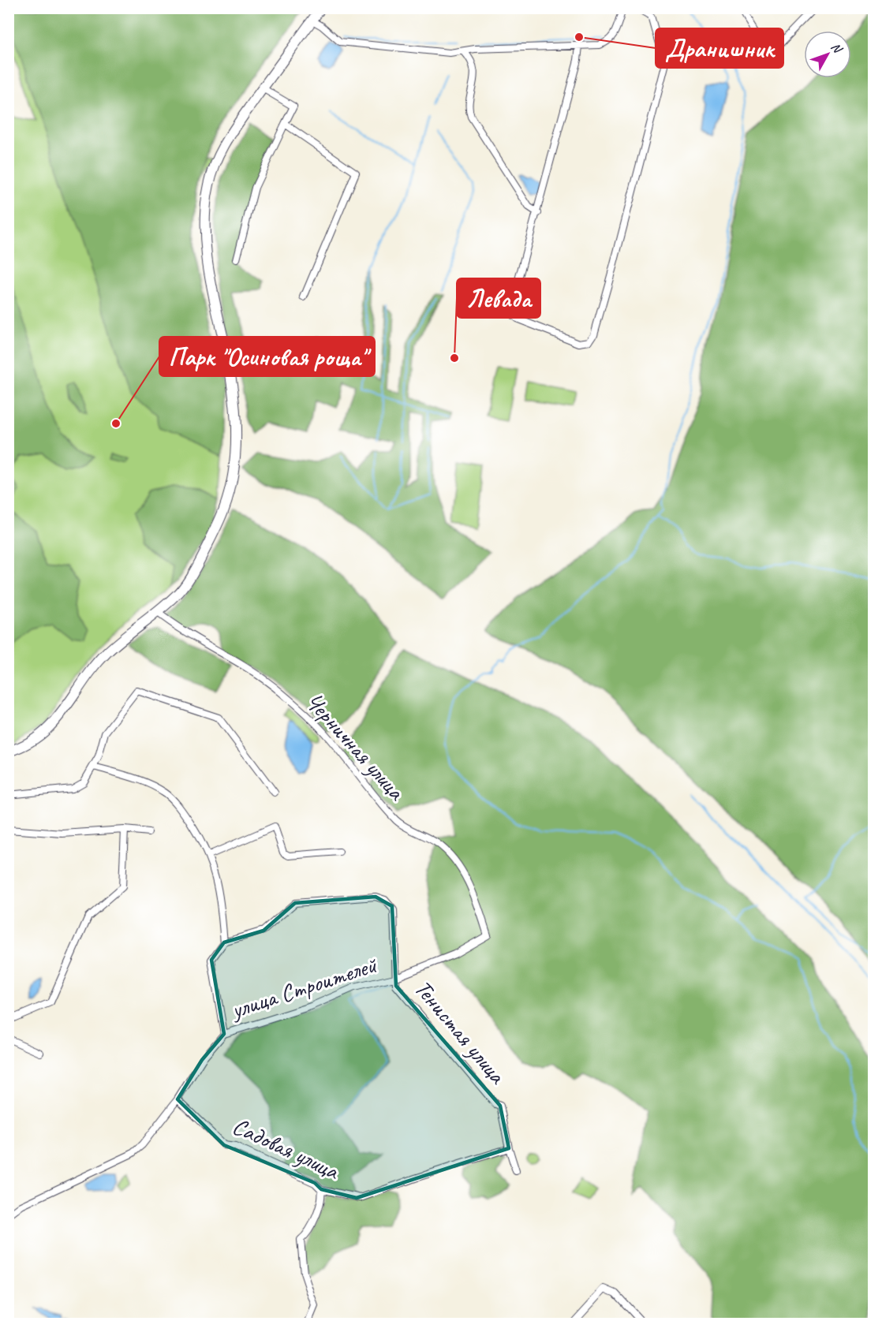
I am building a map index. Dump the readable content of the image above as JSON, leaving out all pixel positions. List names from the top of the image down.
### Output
{
  "streets": {
    "street": [
      "Черничная улица",
      "улица Строителей",
      "Тенистая улица",
      "Садовая улица"
    ]
  },
  "crossings": [
    ["Черничная улица", "улица Строителей"],
    ["улица Строителей", "Тенистая улица"],
    ["Тенистая улица", "Садовая улица"]
  ],
  "places": ["Дранишник", "Левада", "Парк \"Осиновая роща\""],
  "north": "top right"
}
